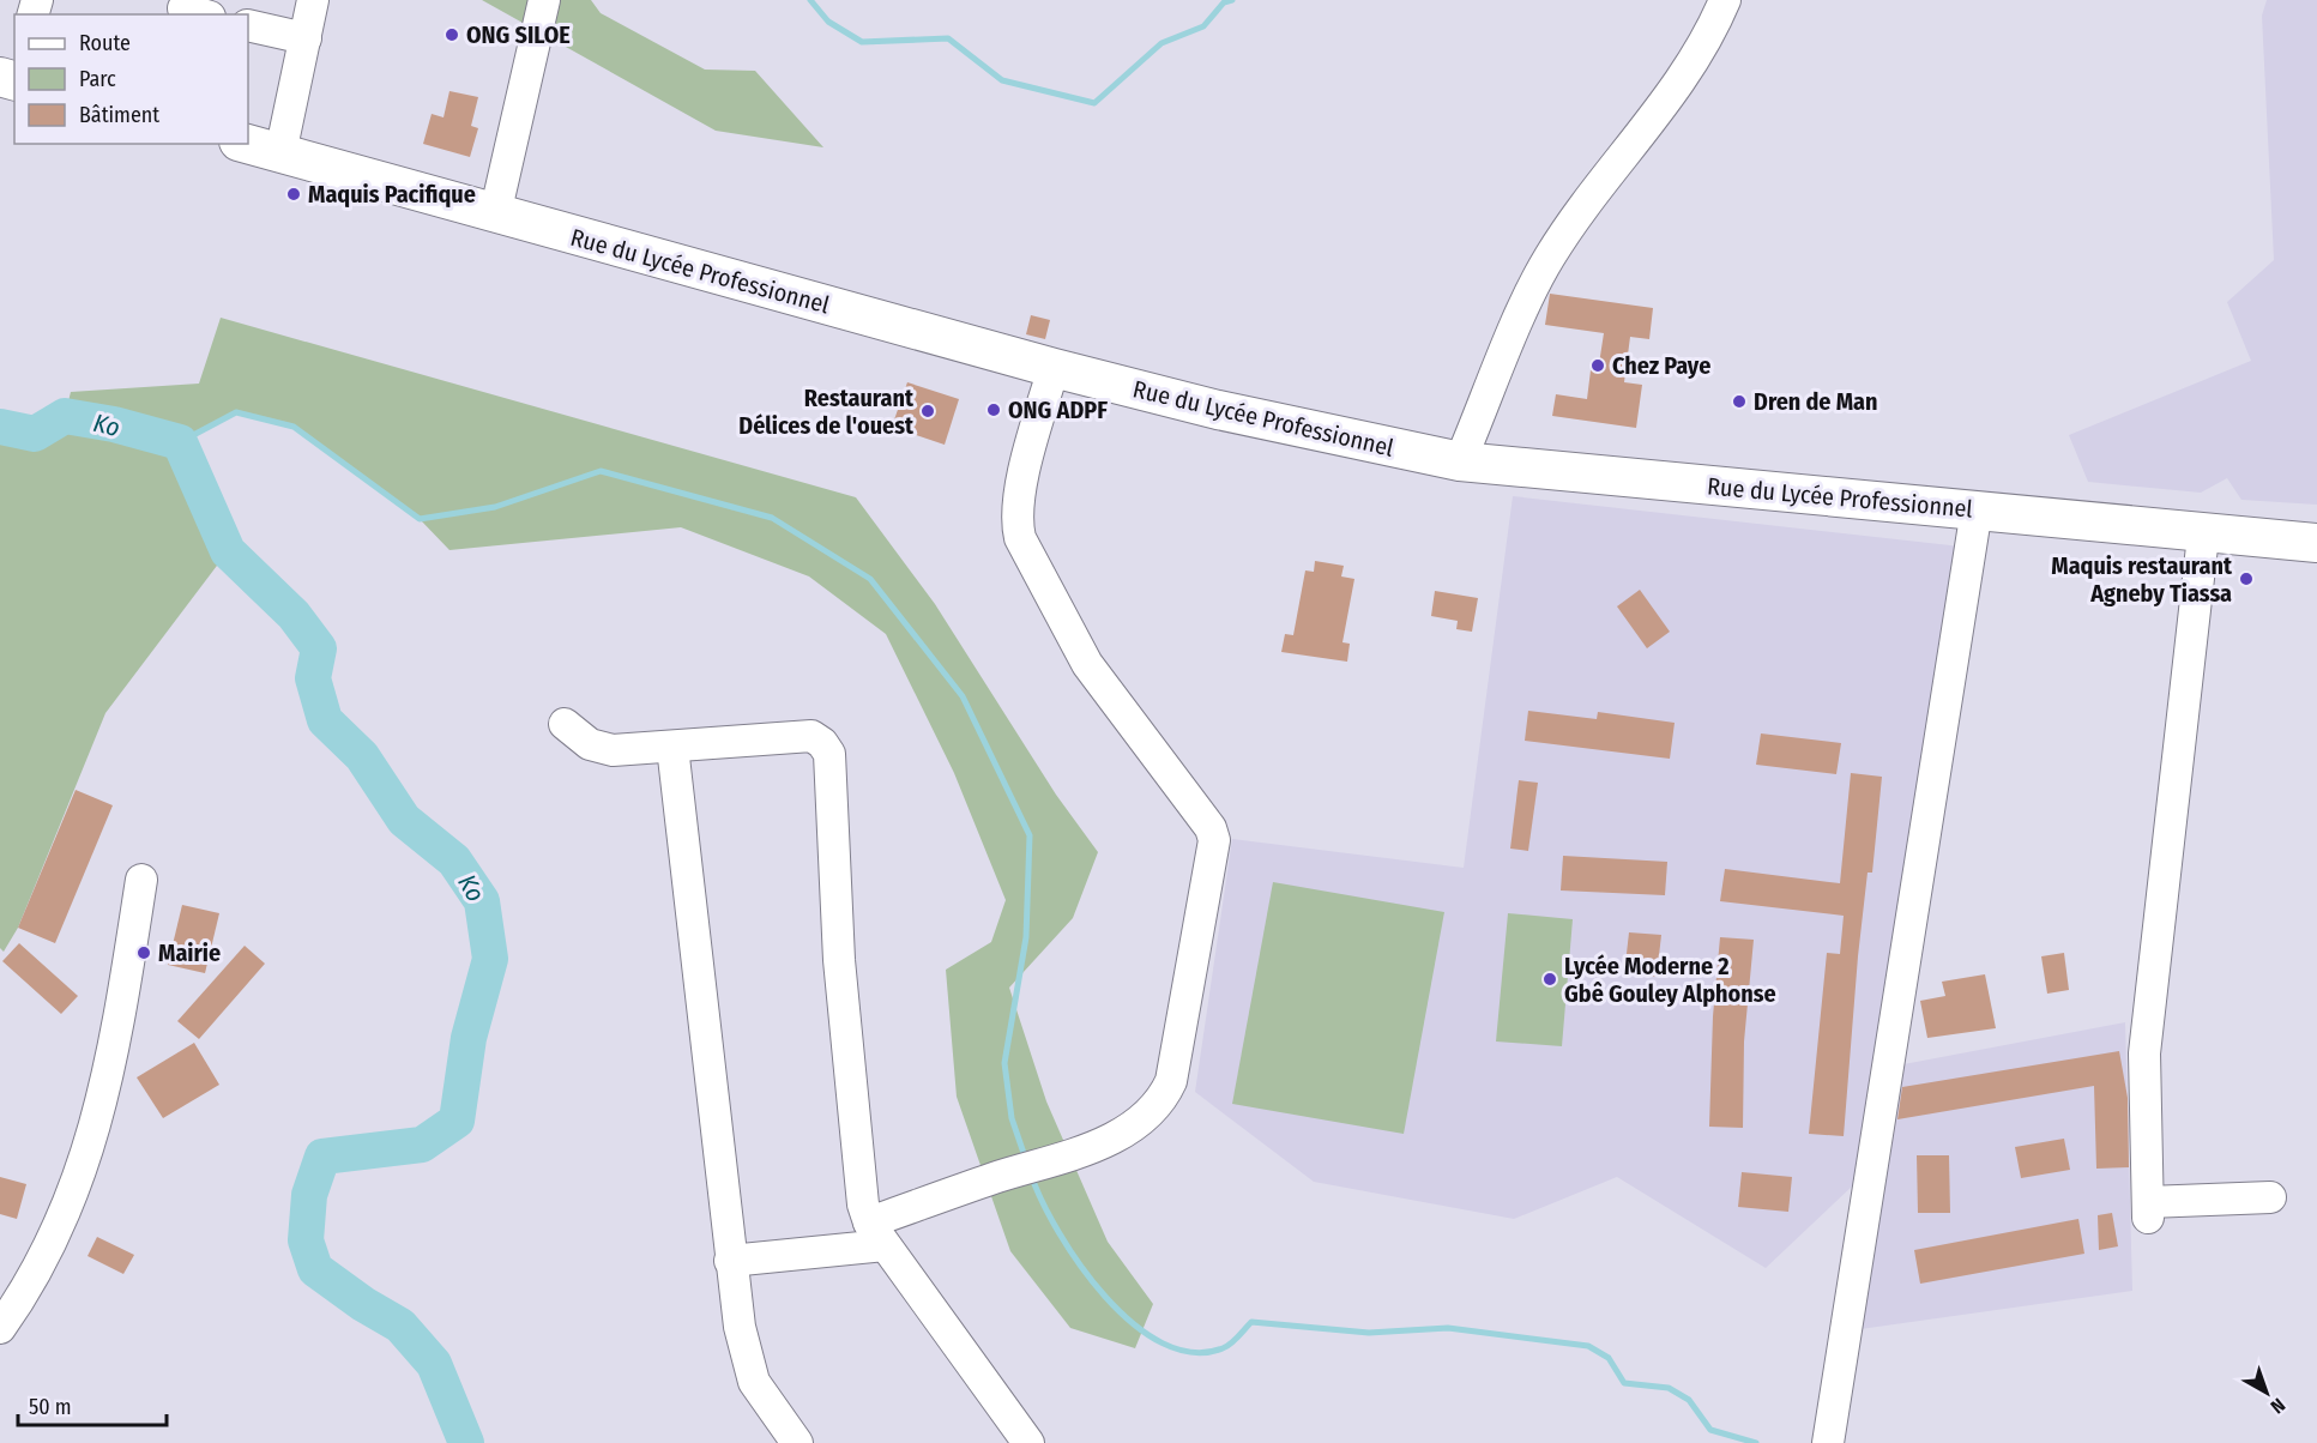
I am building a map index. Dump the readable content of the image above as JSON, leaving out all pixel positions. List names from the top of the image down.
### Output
{
  "streets": {
    "main road": ["Rue du Lycée Professionnel"]
  },
  "water": ["Ko"],
  "places": [
    "ONG SILOE",
    "Maquis Pacifique",
    "Chez Paye",
    "Dren de Man",
    "ONG ADPF",
    "Restaurant Délices de l'ouest",
    "Maquis restaurant Agneby Tiassa",
    "Mairie",
    "Lycée Moderne 2 Gbê Gouley Alphonse"
  ],
  "legend": ["Route", "Parc", "Bâtiment"],
  "scale_bar": "50 m",
  "north": "bottom right"
}
